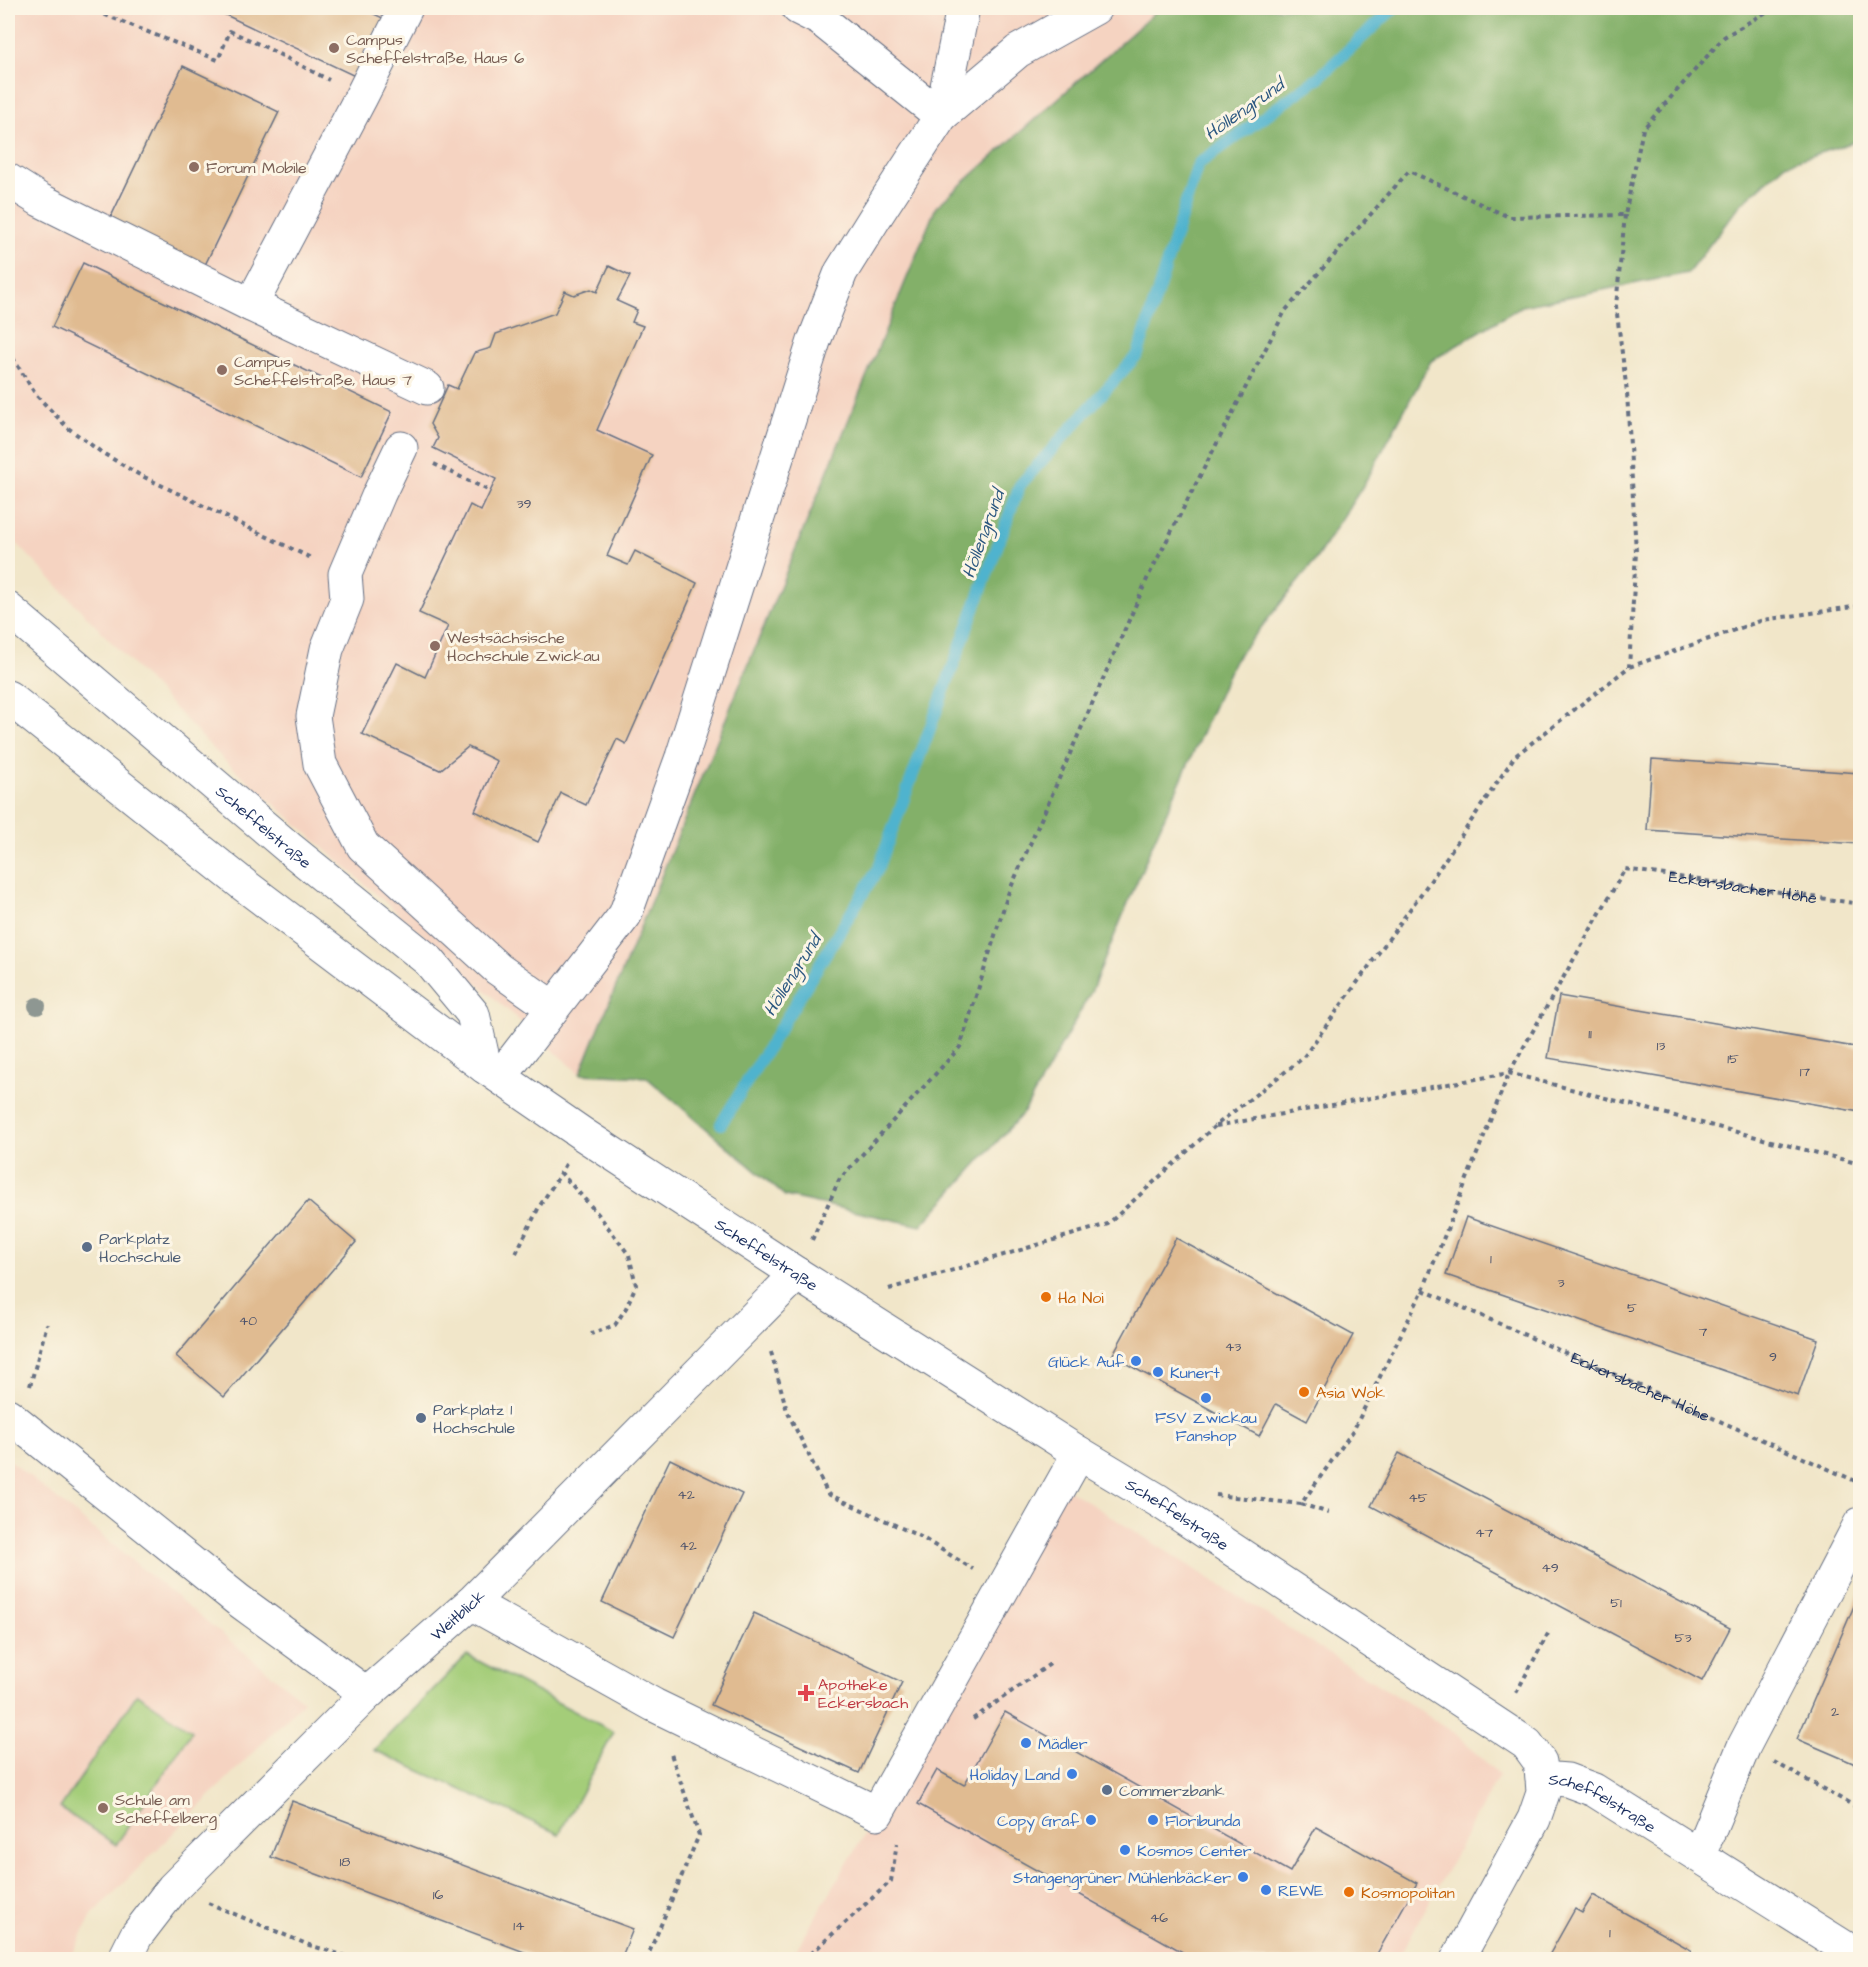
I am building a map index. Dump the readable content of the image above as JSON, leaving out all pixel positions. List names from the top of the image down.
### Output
{
  "streets": {
    "street": ["Scheffelstraße", "Weitblick"],
    "path": ["Eckersbacher Höhe"]
  },
  "crossings": [
    ["Scheffelstraße", "Weitblick"]
  ],
  "water": ["Höllengrund"],
  "places": {
    "other": [
      "Campus Scheffelstraße, Haus 6",
      "Forum Mobile",
      "Campus Scheffelstraße, Haus 7",
      "Westsächsische Hochschule Zwickau",
      "Parkplatz Hochschule",
      "Ha Noi",
      "Glück Auf",
      "Kunert",
      "Asia Wok",
      "FSV Zwickau Fanshop",
      "Parkplatz 1 Hochschule",
      "Mädler",
      "Holiday Land",
      "Commerzbank",
      "Schule am Scheffelberg",
      "Copy Graf",
      "Floribunda",
      "Kosmos Center",
      "Stangengrüner Mühlenbäcker",
      "REWE",
      "Kosmopolitan"
    ],
    "health": ["Apotheke Eckersbach"]
  },
  "house_numbers": [
    "39",
    "11",
    "13",
    "15",
    "17",
    "1",
    "3",
    "5",
    "40",
    "7",
    "43",
    "9",
    "42",
    "45",
    "47",
    "42",
    "49",
    "51",
    "53",
    "2",
    "18",
    "16",
    "46",
    "14",
    "1"
  ]
}
